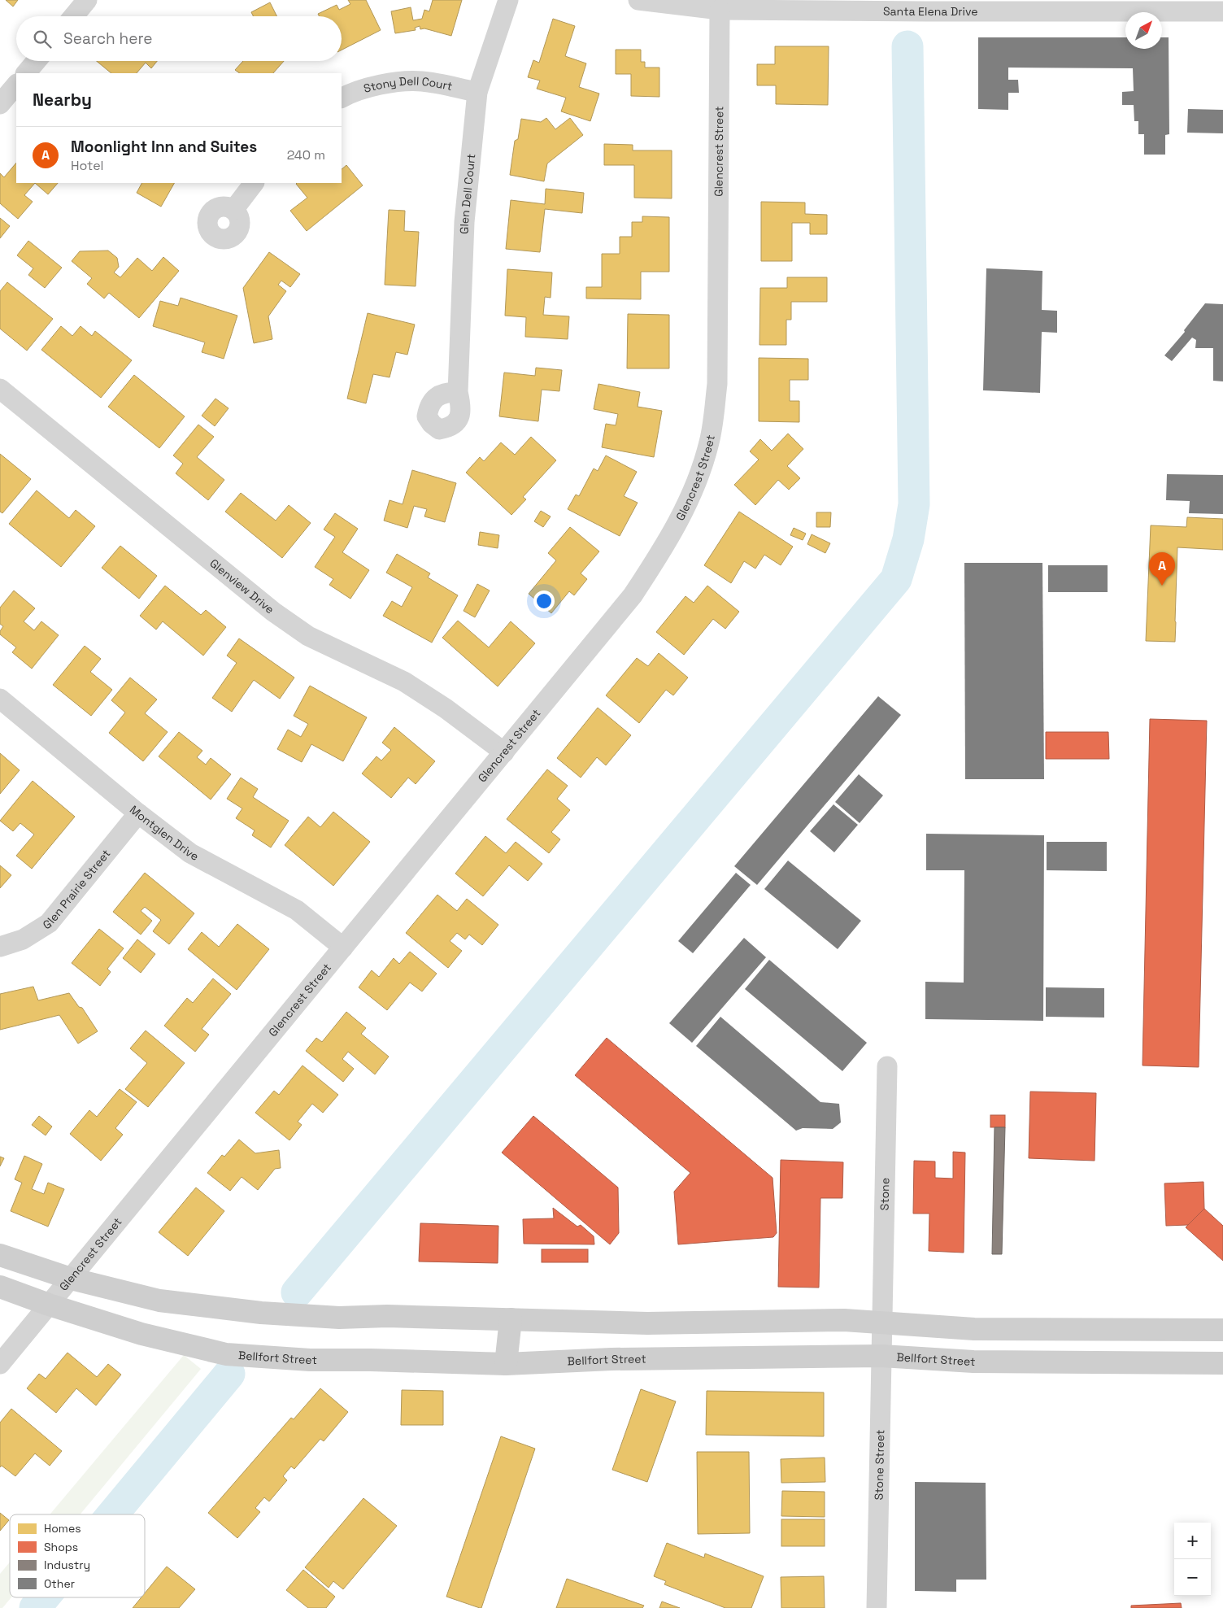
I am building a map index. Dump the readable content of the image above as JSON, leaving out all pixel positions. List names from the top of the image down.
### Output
{
  "streets": {
    "main road": ["Bellfort Street"],
    "street": [
      "Santa Elena Drive",
      "Stony Dell Court",
      "Glencrest Street",
      "Glen Dell Court",
      "Glenview Drive",
      "Montglen Drive",
      "Glen Prairie Street",
      "Stone",
      "Stone Street"
    ]
  },
  "crossings": [
    ["Santa Elena Drive", "Glencrest Street"],
    ["Stony Dell Court", "Glen Dell Court"],
    ["Glencrest Street", "Glenview Drive"],
    ["Glencrest Street", "Montglen Drive"],
    ["Glencrest Street", "Bellfort Street"],
    ["Montglen Drive", "Glen Prairie Street"],
    ["Stone", "Stone Street"],
    ["Bellfort Street", "Stone Street"]
  ],
  "legend": [
    "Homes",
    "Shops",
    "Industry",
    "Other"
  ],
  "north": "top right",
  "page": {
    "search": "Search here",
    "heading": "Nearby",
    "list": [
      {
        "mark": "A",
        "name": "Moonlight Inn and Suites",
        "note": "Hotel",
        "value": "240 m"
      }
    ],
    "pins": "A",
    "map_buttons": ["+", "−"]
  }
}
